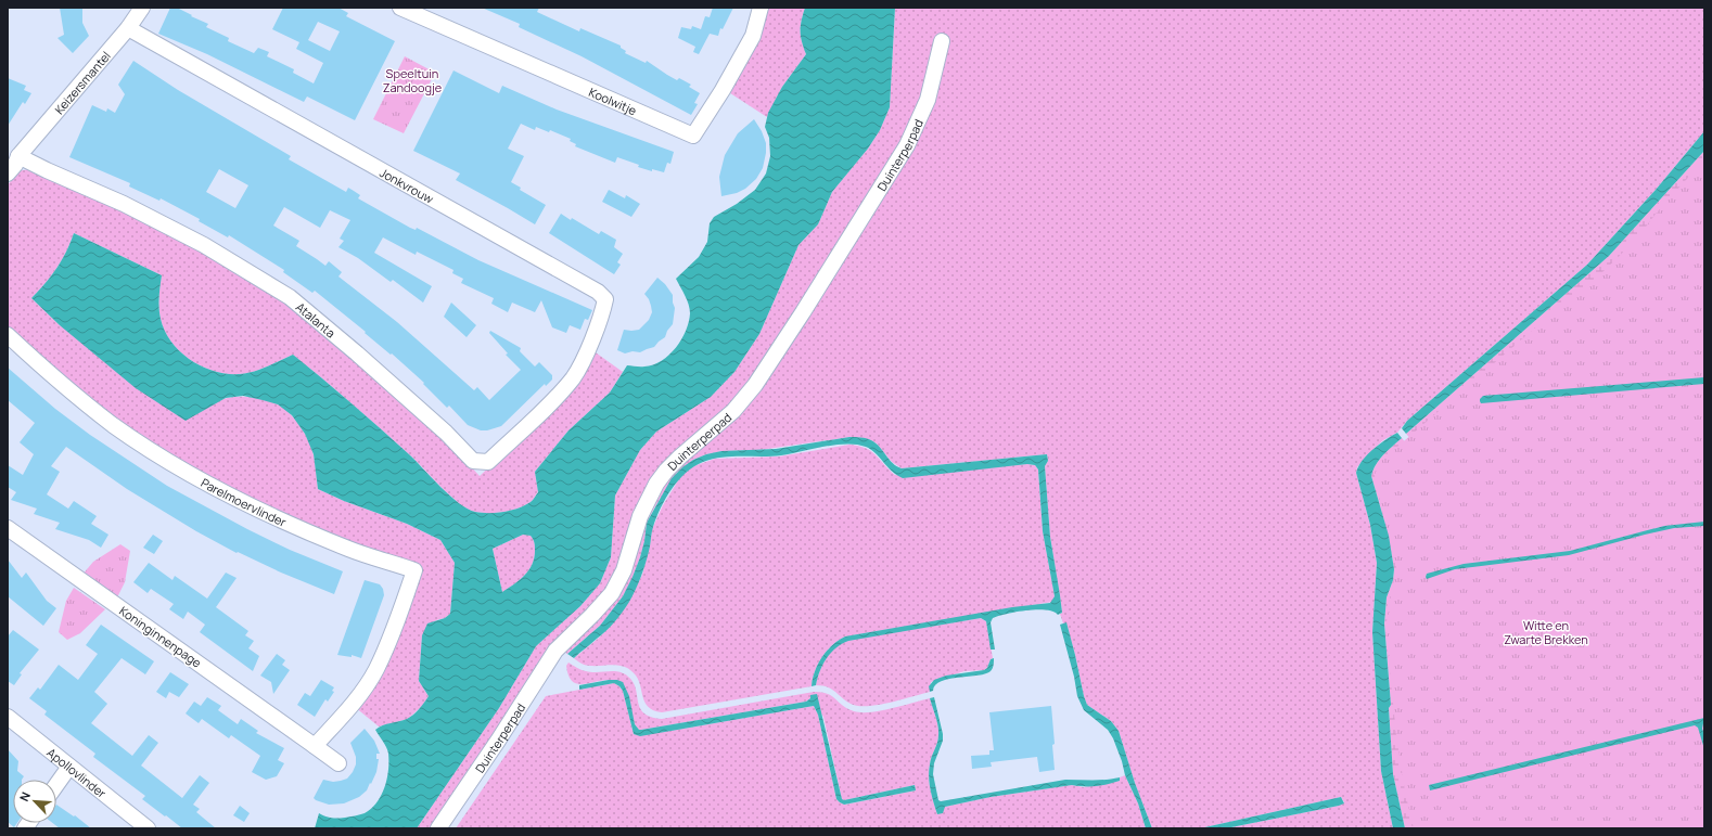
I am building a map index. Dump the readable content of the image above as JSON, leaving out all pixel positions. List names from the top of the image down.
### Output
{
  "streets": {
    "street": [
      "Keizersmantel",
      "Koolwitje",
      "Duinterperpad",
      "Jonkvrouw",
      "Atalanta",
      "Parelmoervlinder",
      "Koninginnenpage",
      "Apollovlinder"
    ]
  },
  "crossings": [
    ["Keizersmantel", "Jonkvrouw"],
    ["Keizersmantel", "Atalanta"],
    ["Jonkvrouw", "Atalanta"],
    ["Parelmoervlinder", "Koninginnenpage"]
  ],
  "parks": ["Speeltuin Zandoogje", "Witte en Zwarte Brekken"],
  "north": "top left"
}
